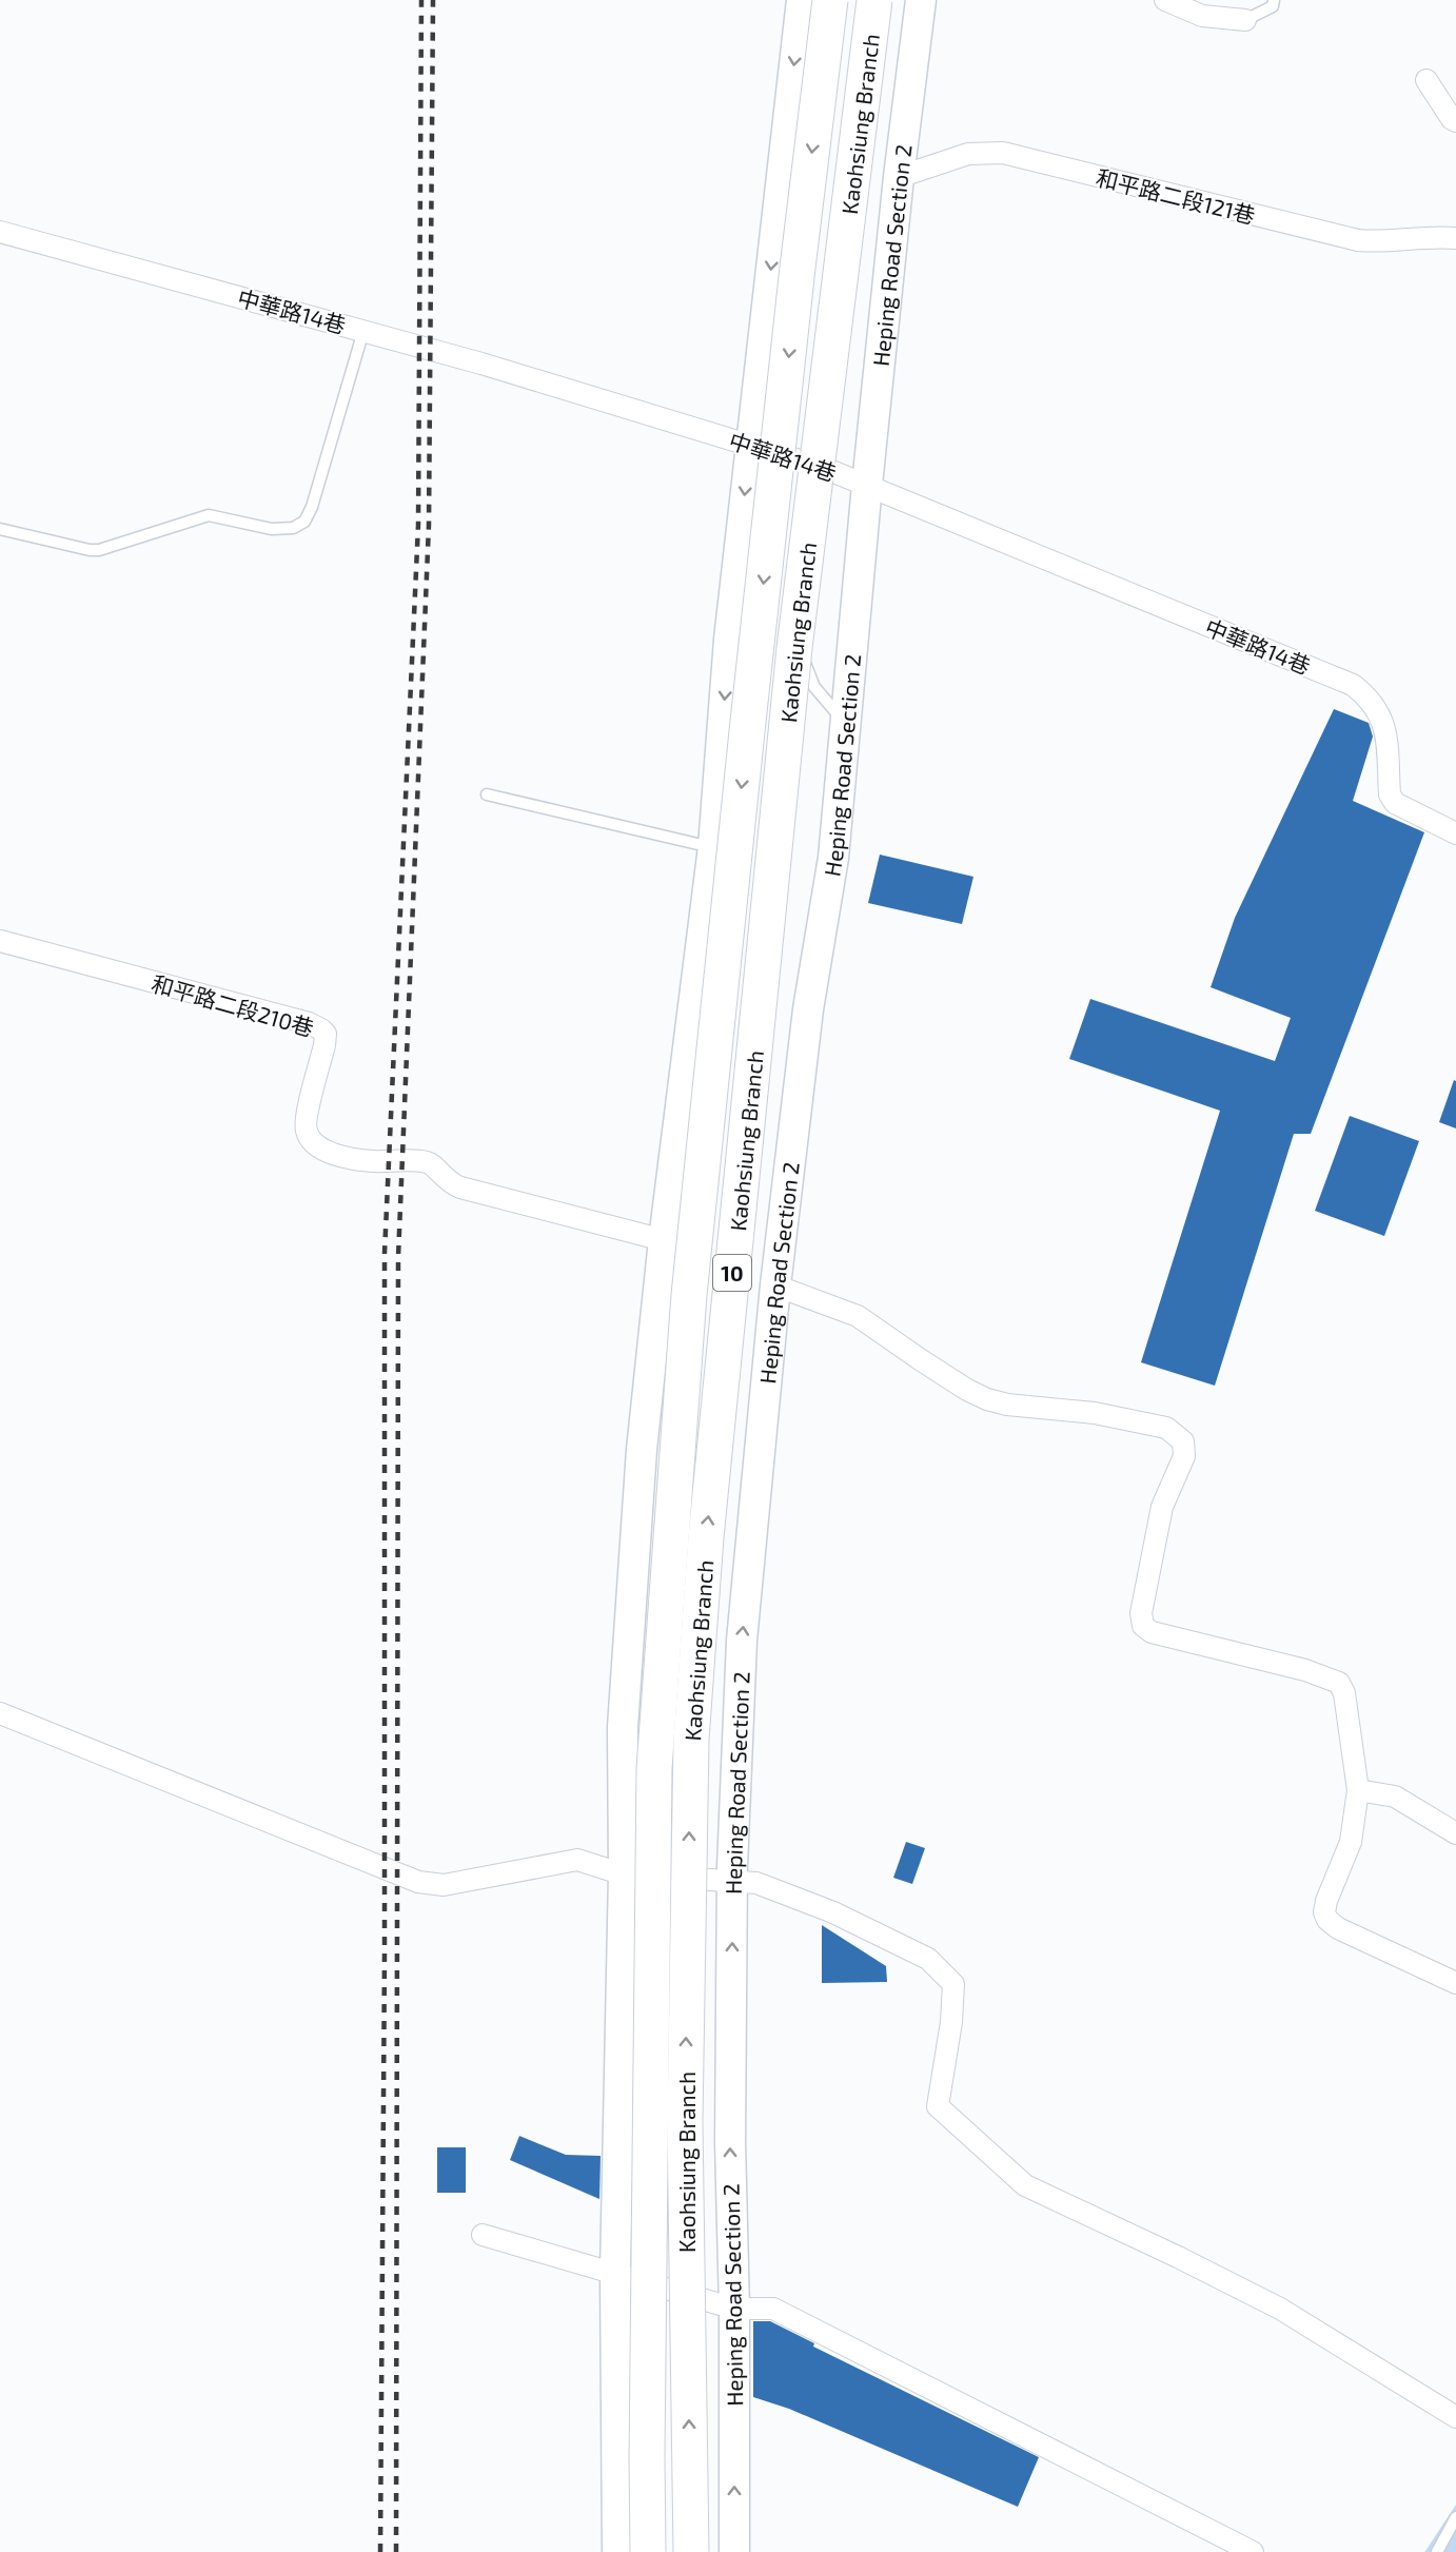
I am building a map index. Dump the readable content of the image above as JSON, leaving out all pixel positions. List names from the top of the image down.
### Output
{
  "streets": {
    "highway": ["Kaohsiung Branch", "10"],
    "street": [
      "和平路二段121巷",
      "Heping Road Section 2",
      "中華路14巷",
      "和平路二段210巷"
    ]
  },
  "crossings": [
    ["和平路二段121巷", "Heping Road Section 2"],
    ["Heping Road Section 2", "中華路14巷"]
  ]
}
